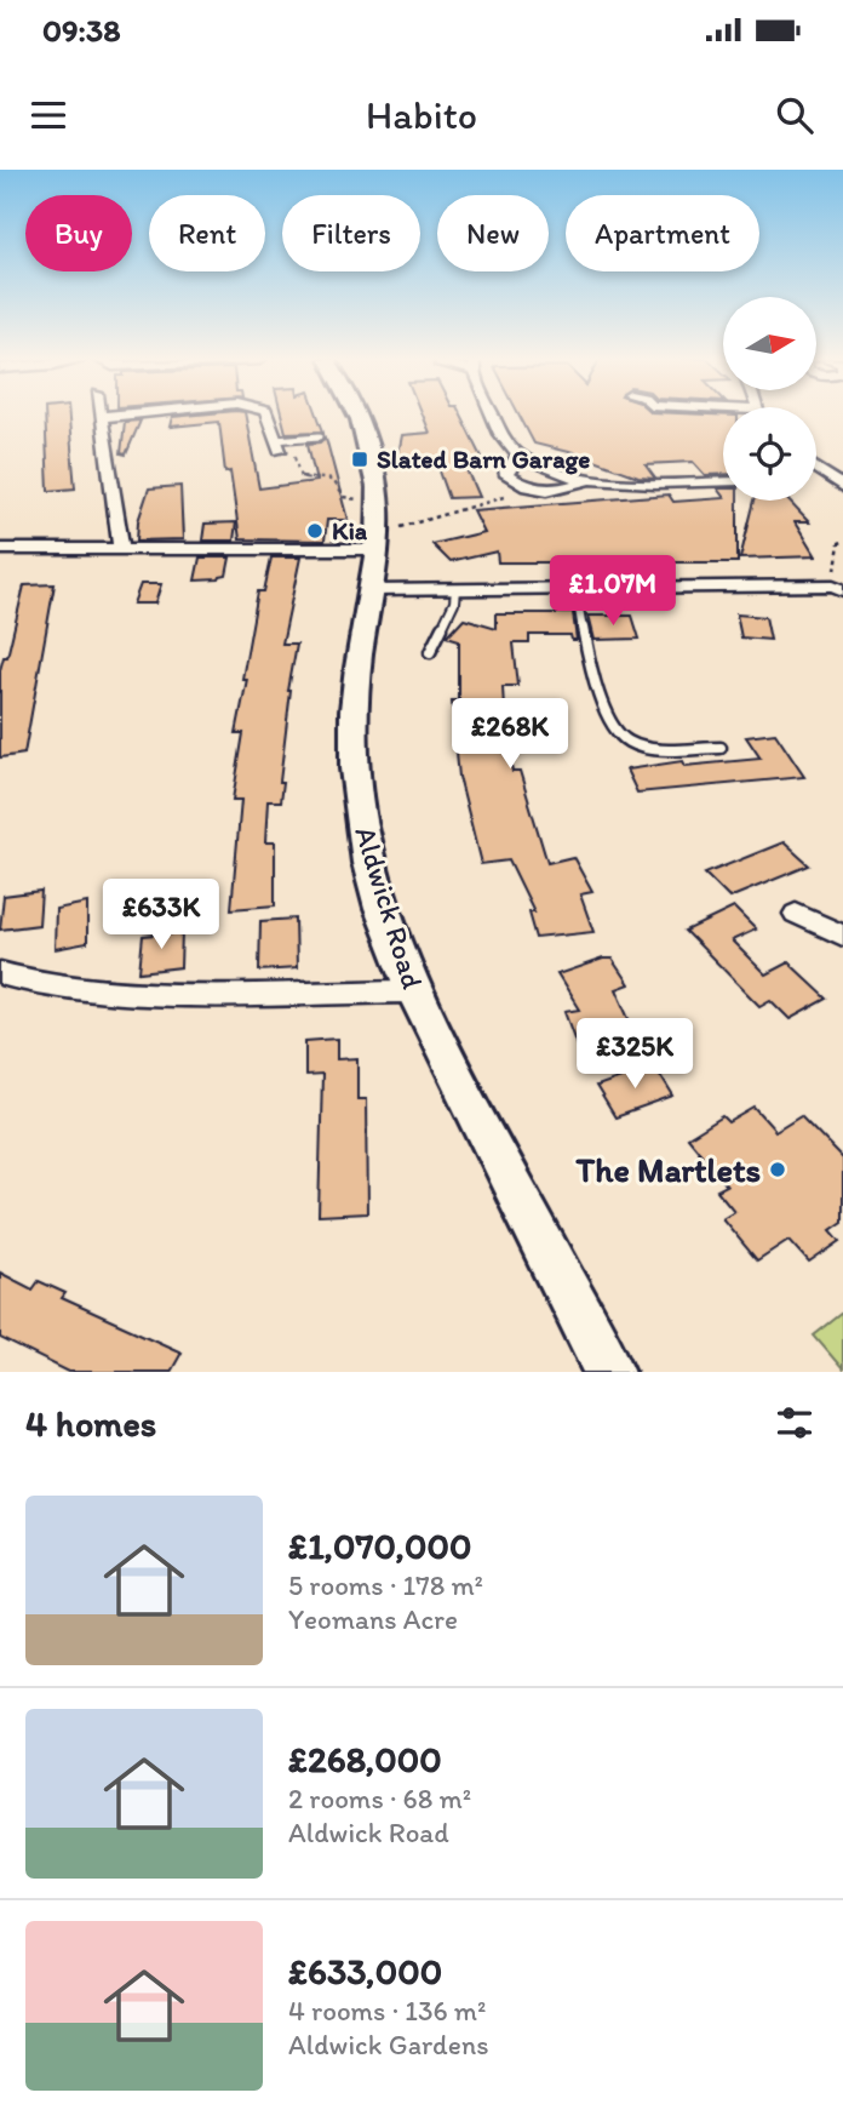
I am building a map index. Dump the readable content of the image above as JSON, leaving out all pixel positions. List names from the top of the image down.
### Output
{
  "streets": {
    "main road": ["Aldwick Road"]
  },
  "places": {
    "transit": ["Slated Barn Garage"],
    "other": ["Kia", "The Martlets"]
  },
  "north": "right",
  "page": {
    "status": "09:38",
    "header": "Habito",
    "chip": [
      "Buy",
      "Rent",
      "Filters",
      "New",
      "Apartment"
    ],
    "price": [
      "£1.07M",
      "£268K",
      "£633K",
      "£325K"
    ],
    "heading": "4 homes",
    "list": [
      {
        "name": "£1,070,000",
        "note": "5 rooms · 178 m² · Yeomans Acre"
      },
      {
        "name": "£268,000",
        "note": "2 rooms · 68 m² · Aldwick Road"
      },
      {
        "name": "£633,000",
        "note": "4 rooms · 136 m² · Aldwick Gardens"
      }
    ]
  }
}
